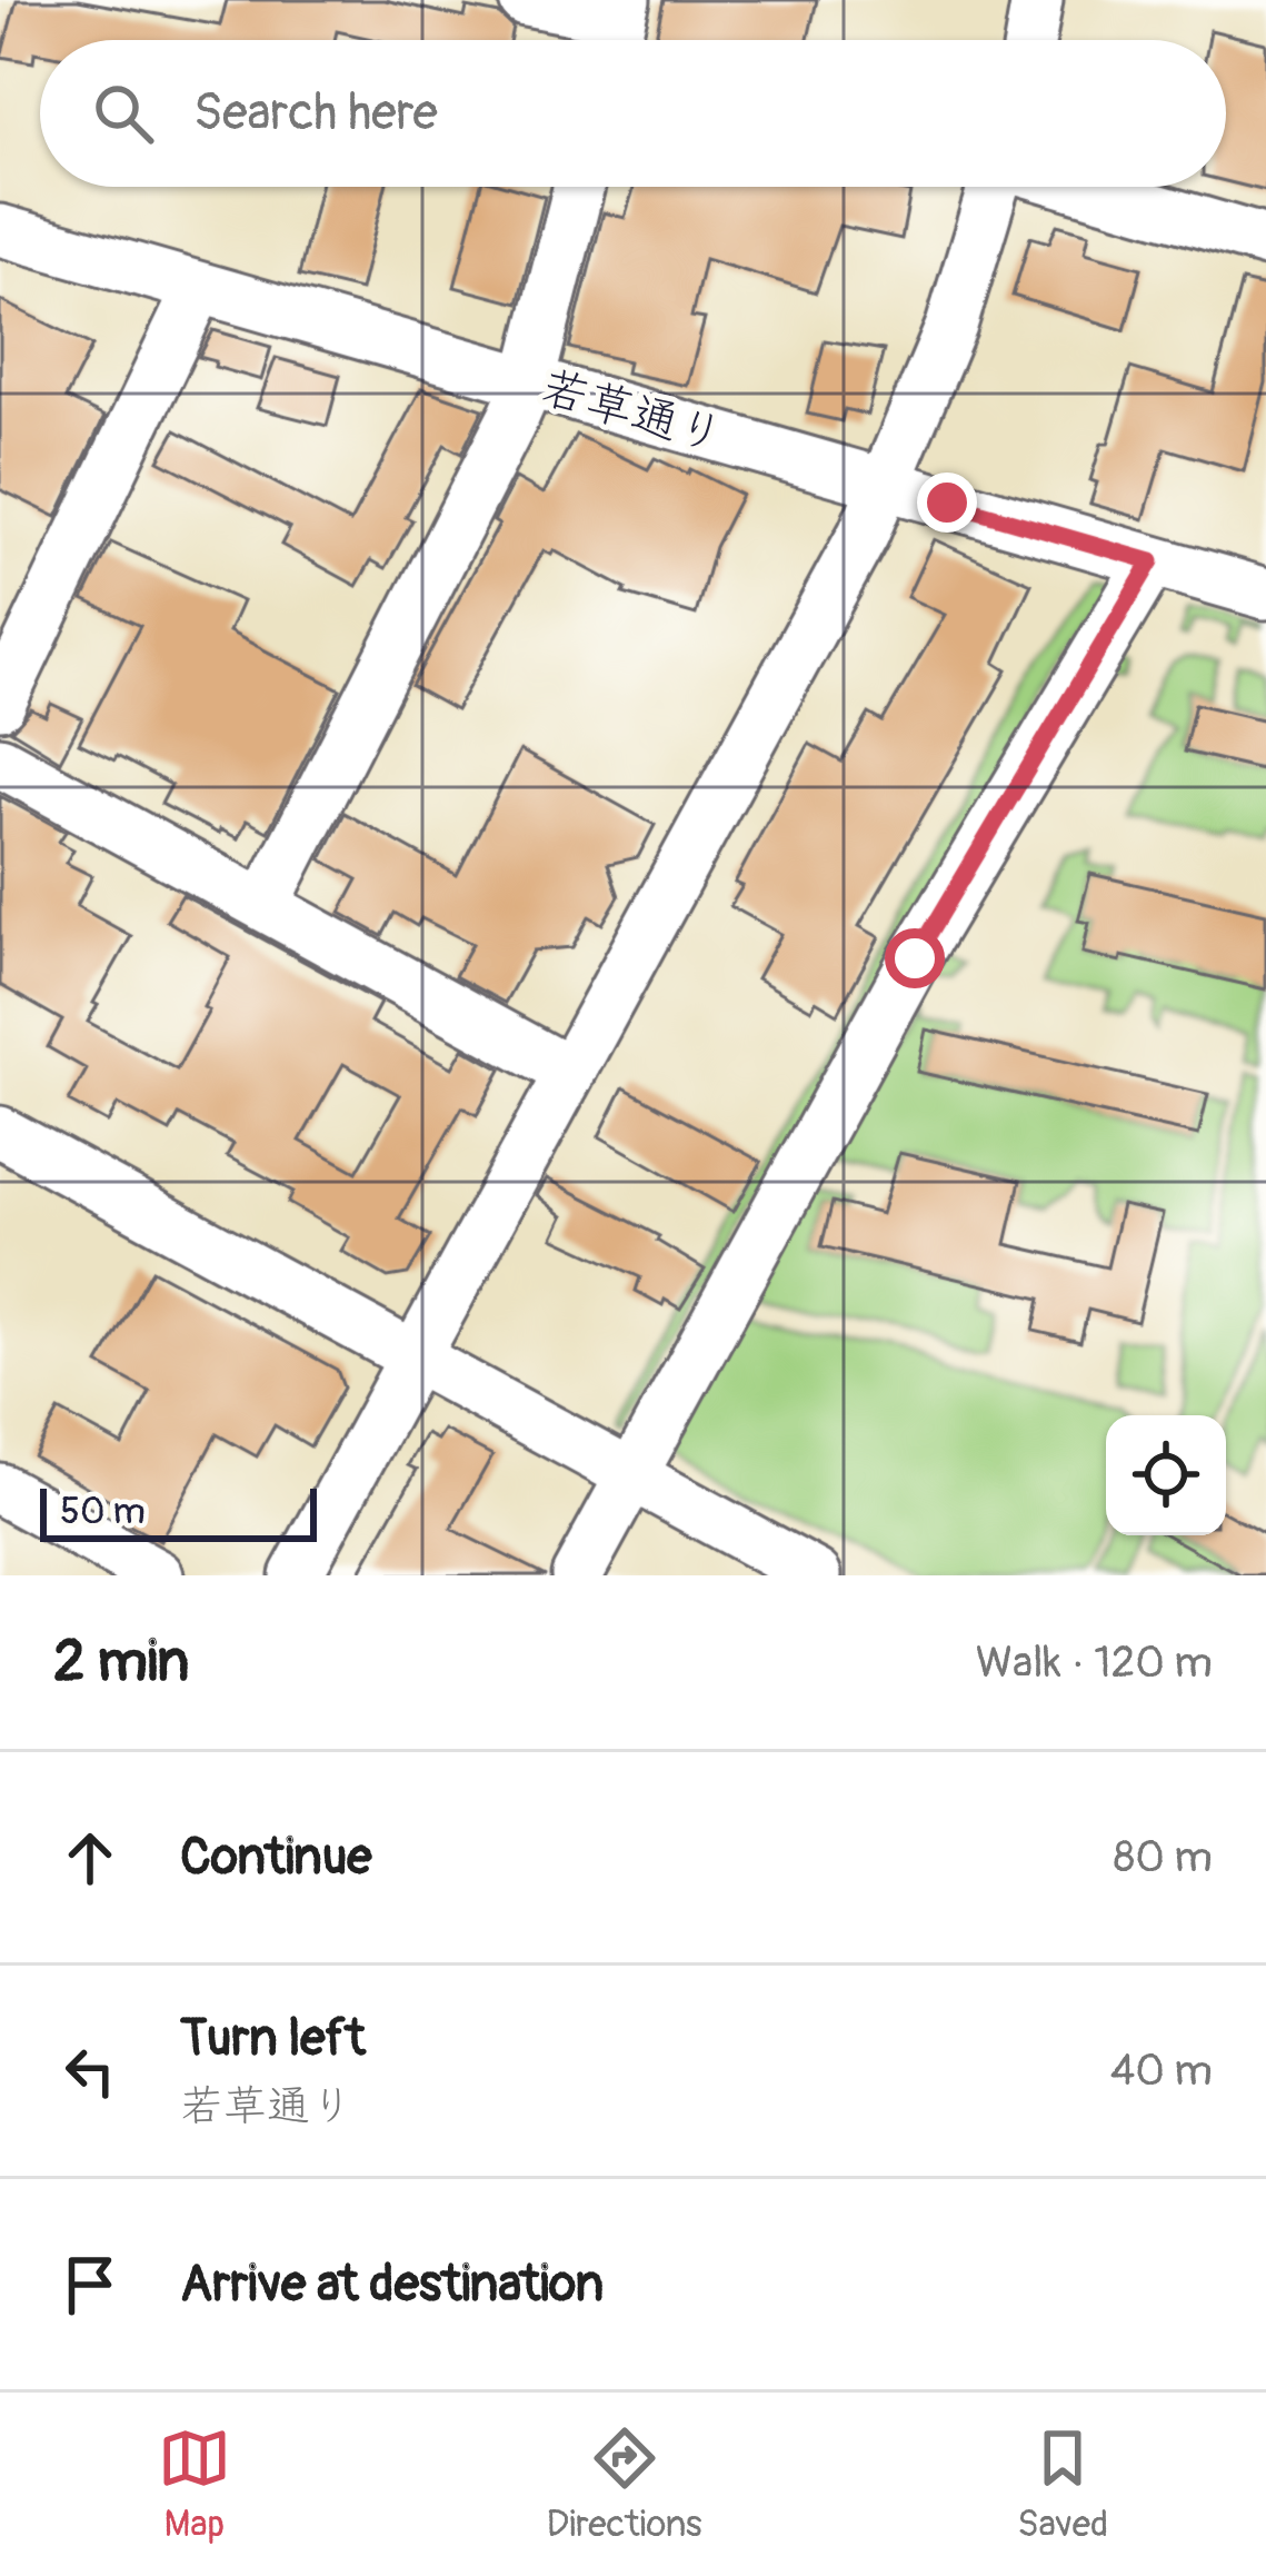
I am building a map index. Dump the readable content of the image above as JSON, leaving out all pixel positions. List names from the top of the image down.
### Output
{
  "streets": {
    "street": ["若草通り"]
  },
  "scale_bar": "50 m",
  "page": {
    "search": "Search here",
    "scale": "50 m",
    "heading": ["2 min", "Walk · 120 m"],
    "list": [
      ["Continue", "80 m"],
      ["Turn left", "若草通り", "40 m"],
      "Arrive at destination"
    ],
    "nav": ["Map", "Directions", "Saved"]
  }
}
